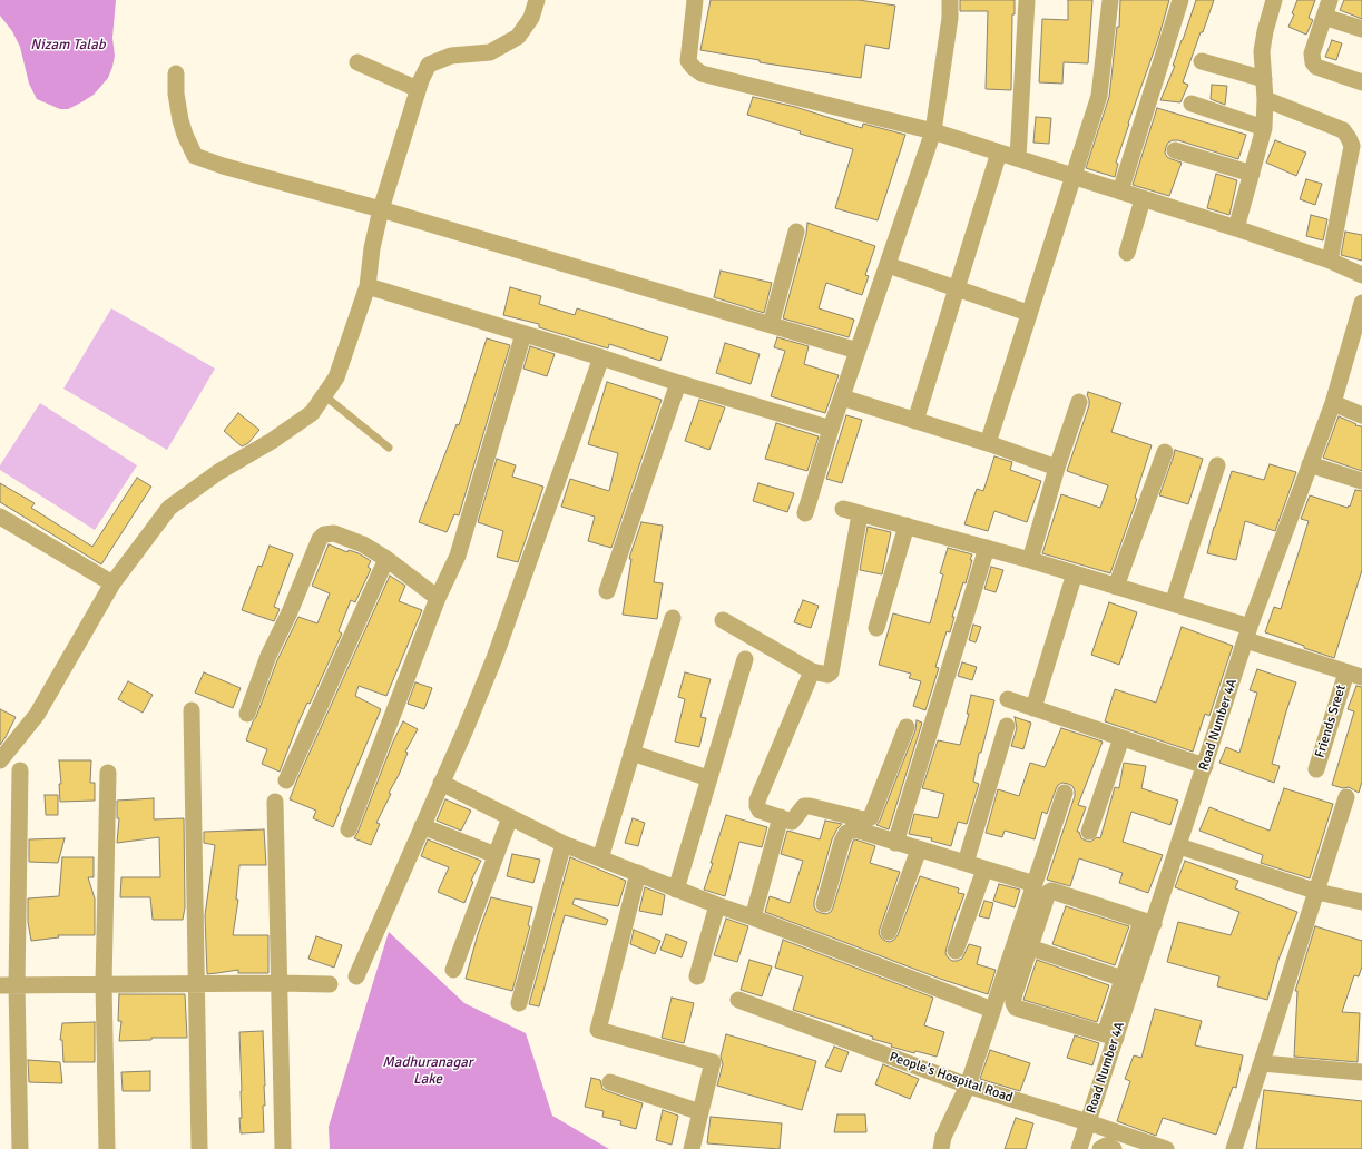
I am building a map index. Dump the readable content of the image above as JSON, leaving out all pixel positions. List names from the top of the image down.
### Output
{
  "streets": {
    "street": ["Friends Sreet", "Road Number 4A", "People's Hospital Road"]
  },
  "crossings": [
    ["Road Number 4A", "People's Hospital Road"]
  ],
  "water": ["Nizam Talab", "Madhuranagar Lake"]
}
